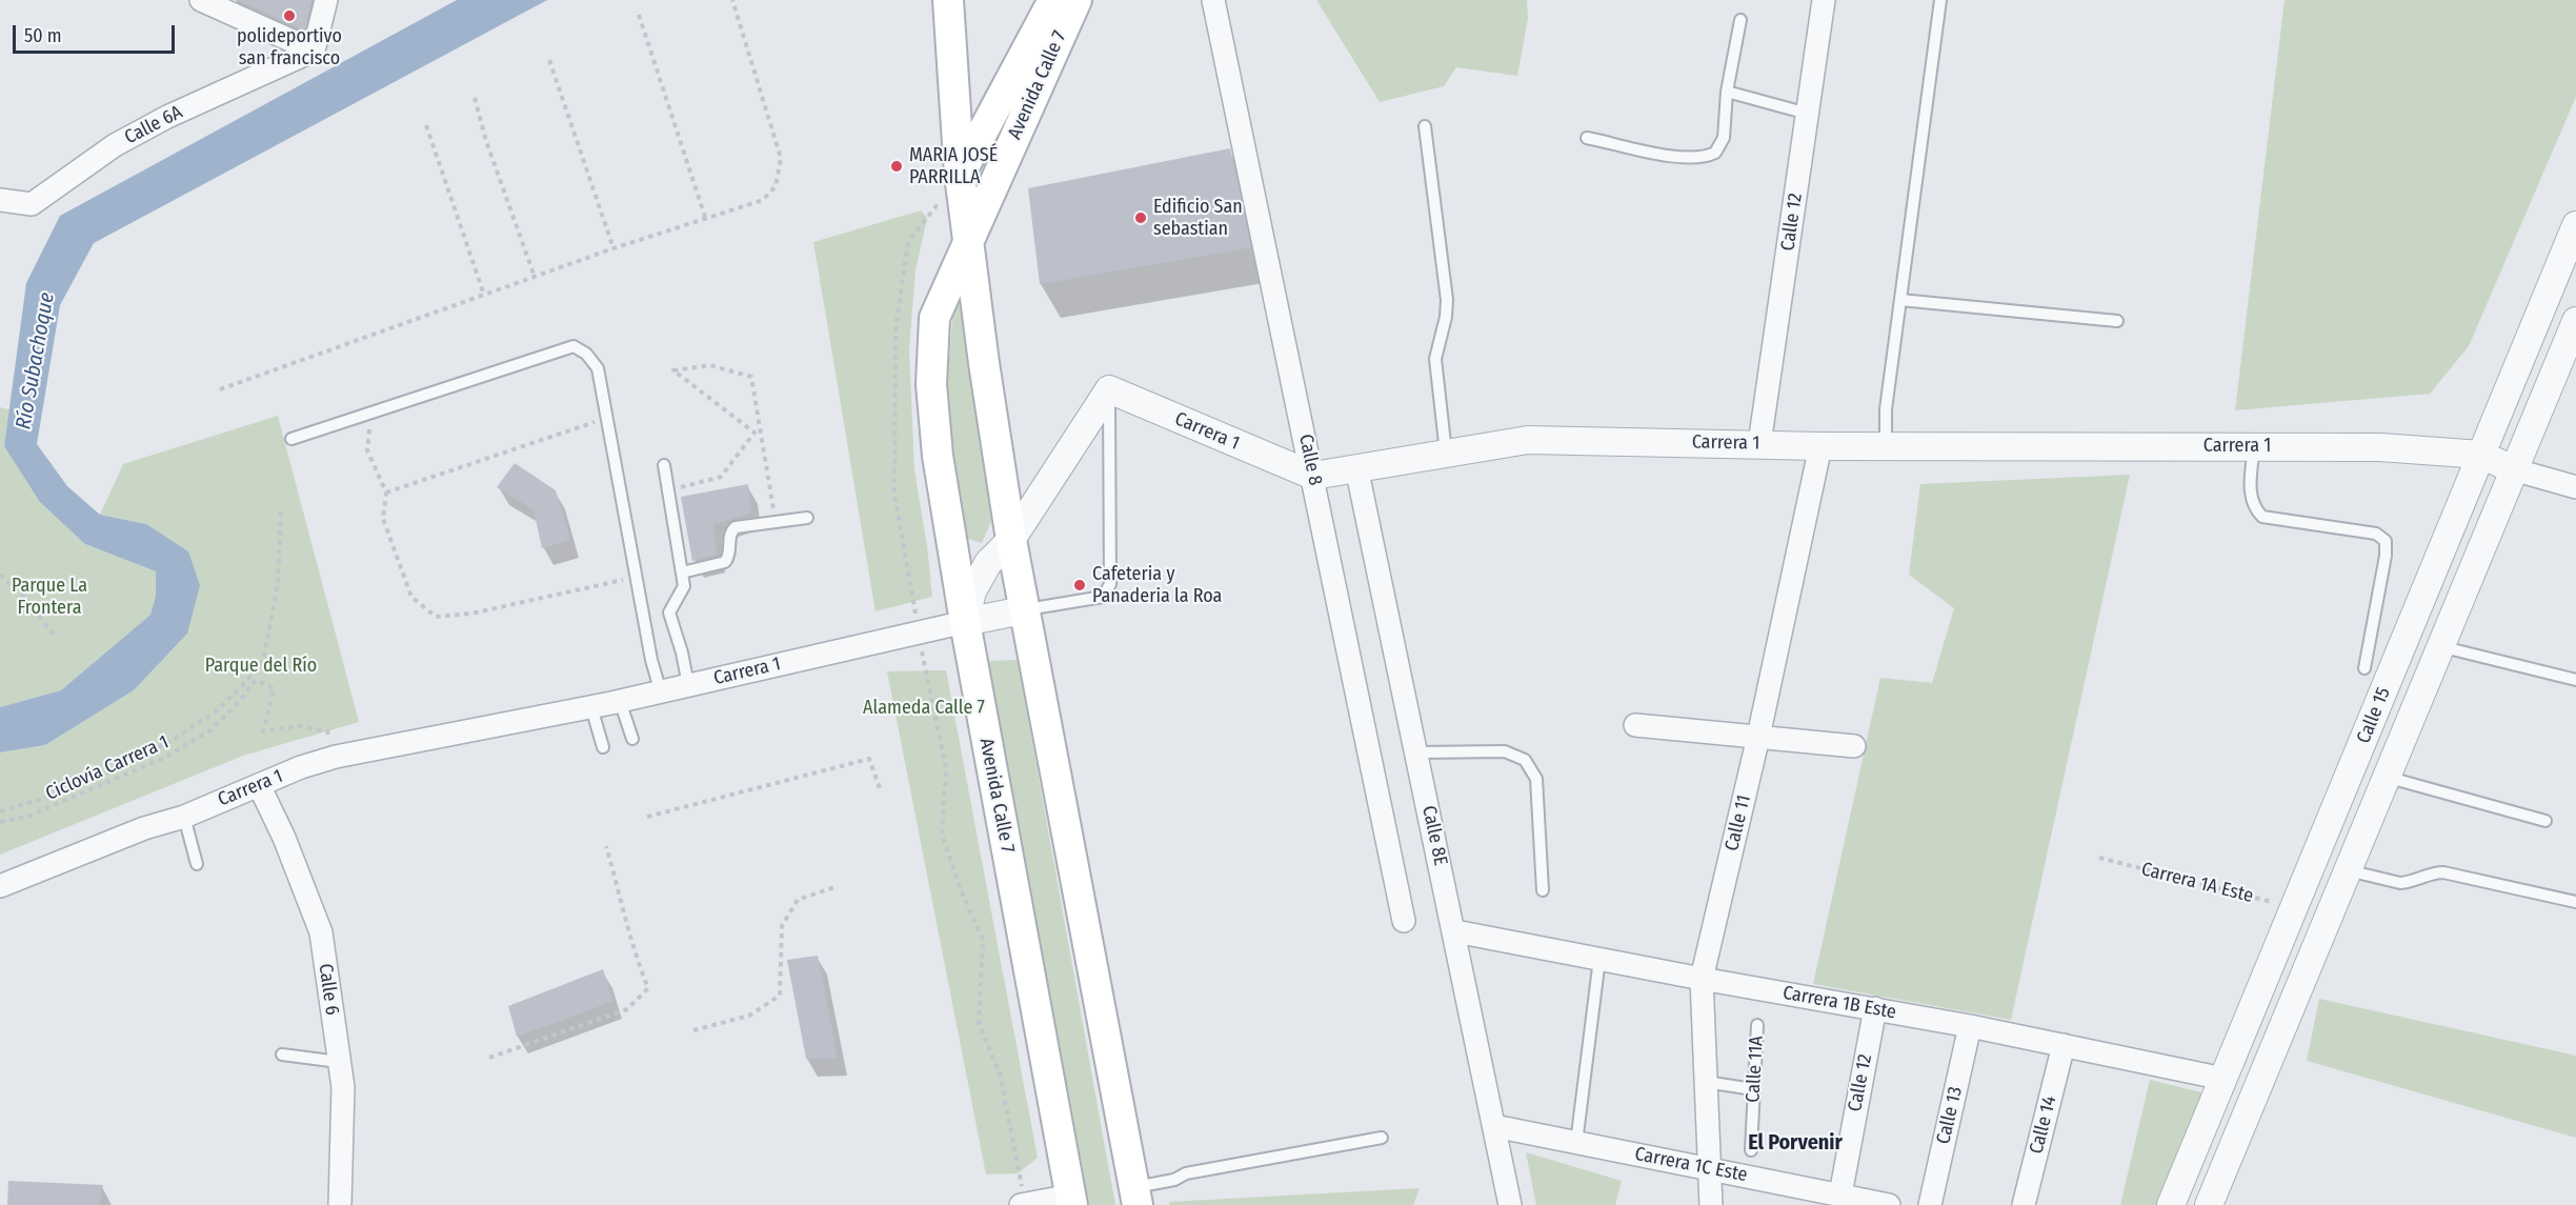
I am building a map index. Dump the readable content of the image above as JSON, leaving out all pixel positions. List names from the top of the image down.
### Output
{
  "streets": {
    "main road": ["Avenida Calle 7"],
    "street": [
      "Calle 6A",
      "Calle 12",
      "Carrera 1",
      "Calle 8",
      "Calle 15",
      "Calle 11",
      "Calle 8E",
      "Calle 6",
      "Carrera 1B Este",
      "Calle 13",
      "Calle 14",
      "Carrera 1C Este"
    ],
    "lane": ["Calle 11A"],
    "path": ["Ciclovía Carrera 1", "Carrera 1A Este"]
  },
  "crossings": [
    ["Avenida Calle 7", "Carrera 1"],
    ["Calle 12", "Carrera 1"],
    ["Calle 12", "Carrera 1B Este"],
    ["Calle 12", "Carrera 1C Este"],
    ["Carrera 1", "Calle 8"],
    ["Carrera 1", "Calle 15"],
    ["Carrera 1", "Calle 11"],
    ["Carrera 1", "Calle 8E"],
    ["Carrera 1", "Calle 6"],
    ["Calle 15", "Carrera 1A Este"],
    ["Calle 15", "Carrera 1B Este"],
    ["Calle 11", "Carrera 1B Este"],
    ["Calle 11", "Carrera 1C Este"],
    ["Calle 8E", "Carrera 1B Este"],
    ["Calle 8E", "Carrera 1C Este"],
    ["Carrera 1B Este", "Calle 13"],
    ["Carrera 1B Este", "Calle 14"]
  ],
  "districts": ["El Porvenir"],
  "water": ["Río Subachoque"],
  "parks": ["Parque La Frontera", "Parque del Río", "Alameda Calle 7"],
  "places": [
    "polideportivo san francisco",
    "MARIA JOSÉ PARRILLA",
    "Edificio San sebastian",
    "Cafeteria y Panaderia la Roa"
  ],
  "scale_bar": "50 m"
}
